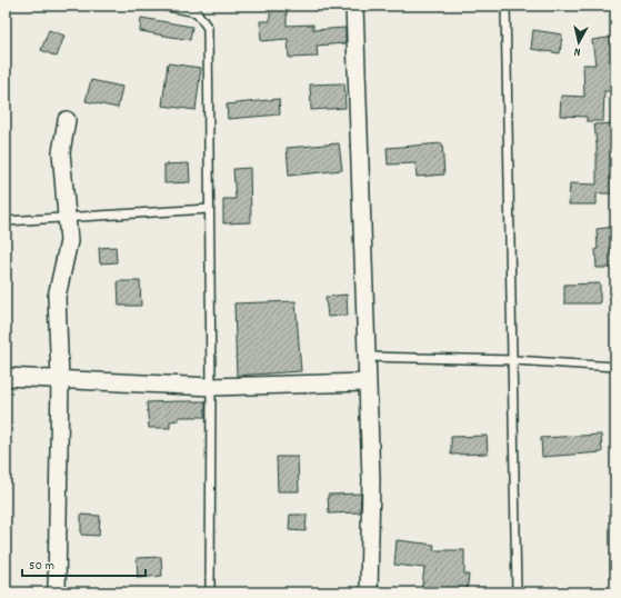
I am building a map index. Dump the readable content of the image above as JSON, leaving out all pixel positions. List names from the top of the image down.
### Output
{
  "scale_bar": "50 m",
  "north": "bottom"
}
